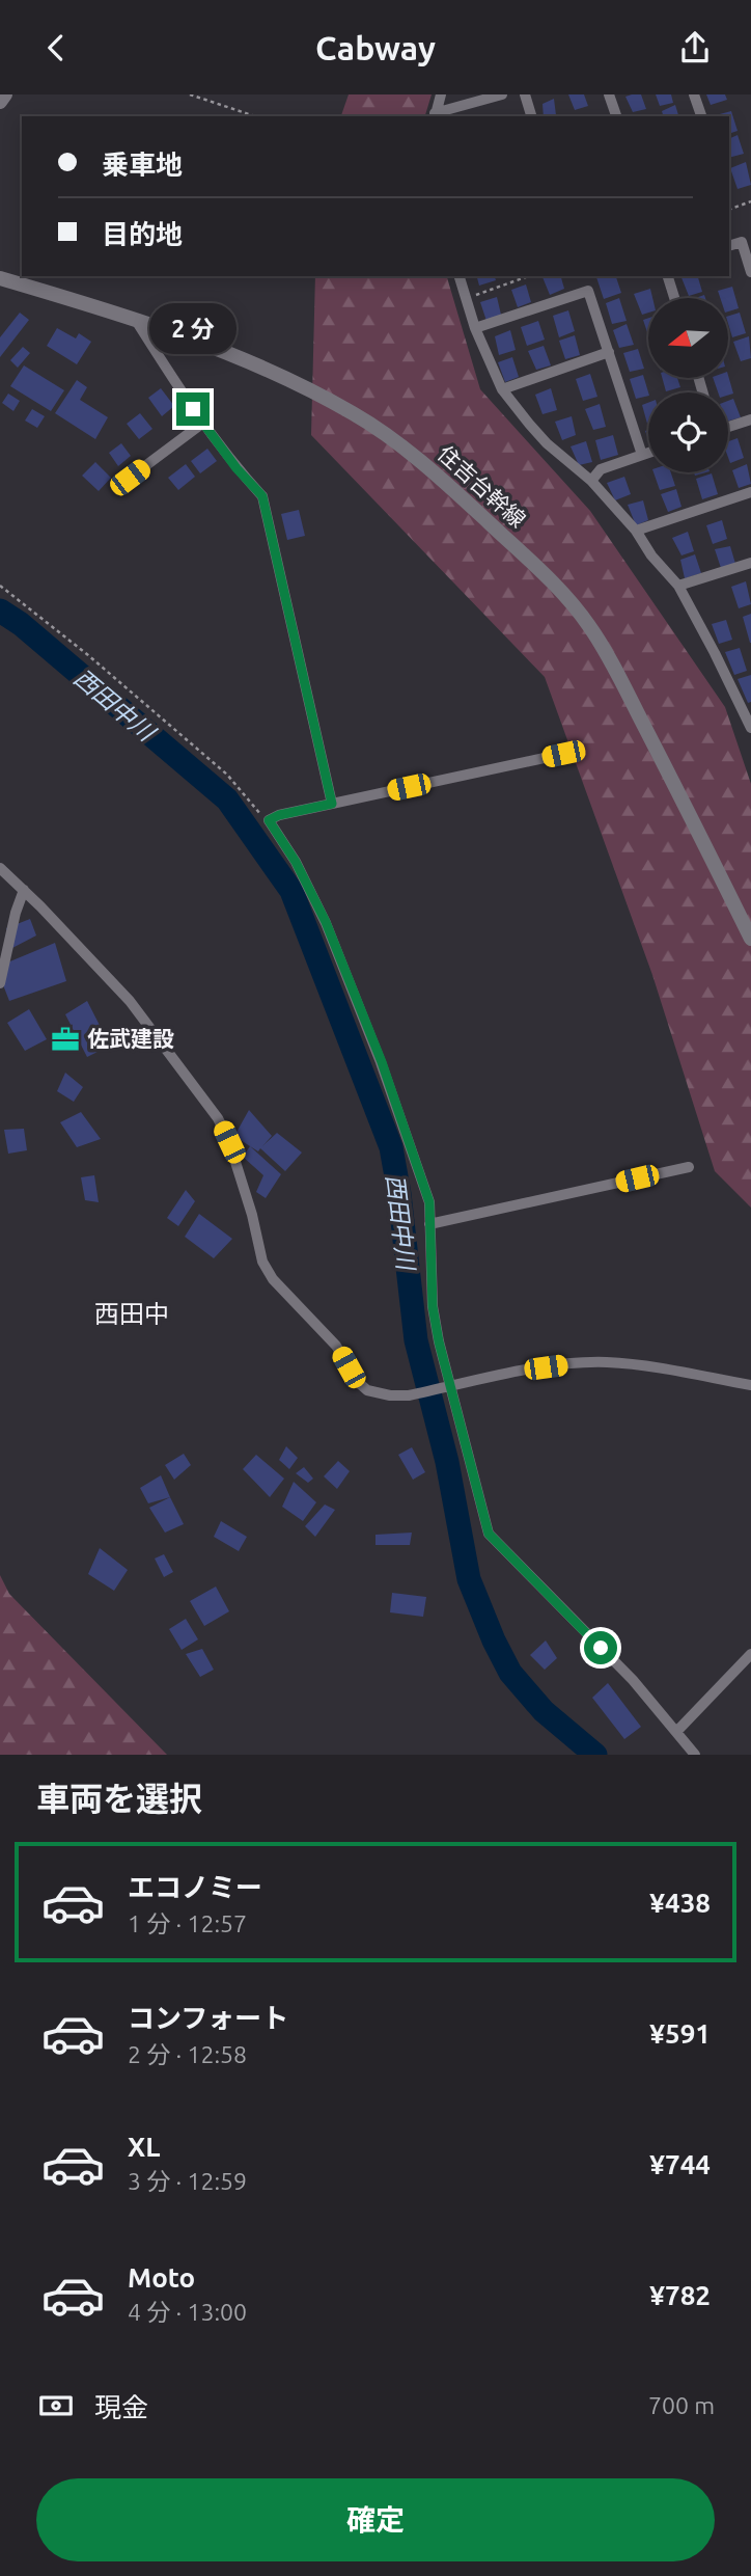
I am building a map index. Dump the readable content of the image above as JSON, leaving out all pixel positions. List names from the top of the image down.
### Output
{
  "streets": {
    "street": ["住吉台幹線"]
  },
  "districts": ["西田中"],
  "water": ["西田中川"],
  "places": {
    "office": ["佐武建設"]
  },
  "north": "left",
  "page": {
    "header": "Cabway",
    "banner": ["乗車地", "目的地"],
    "bubble": "2 分",
    "heading": "車両を選択",
    "list": [
      {
        "name": "エコノミー",
        "note": "1 分 · 12:57",
        "value": "¥438"
      },
      {
        "name": "コンフォート",
        "note": "2 分 · 12:58",
        "value": "¥591"
      },
      {
        "name": "XL",
        "note": "3 分 · 12:59",
        "value": "¥744"
      },
      {
        "name": "Moto",
        "note": "4 分 · 13:00",
        "value": "¥782"
      }
    ],
    "pay": ["現金", "700 m"],
    "buttons": "確定"
  }
}
